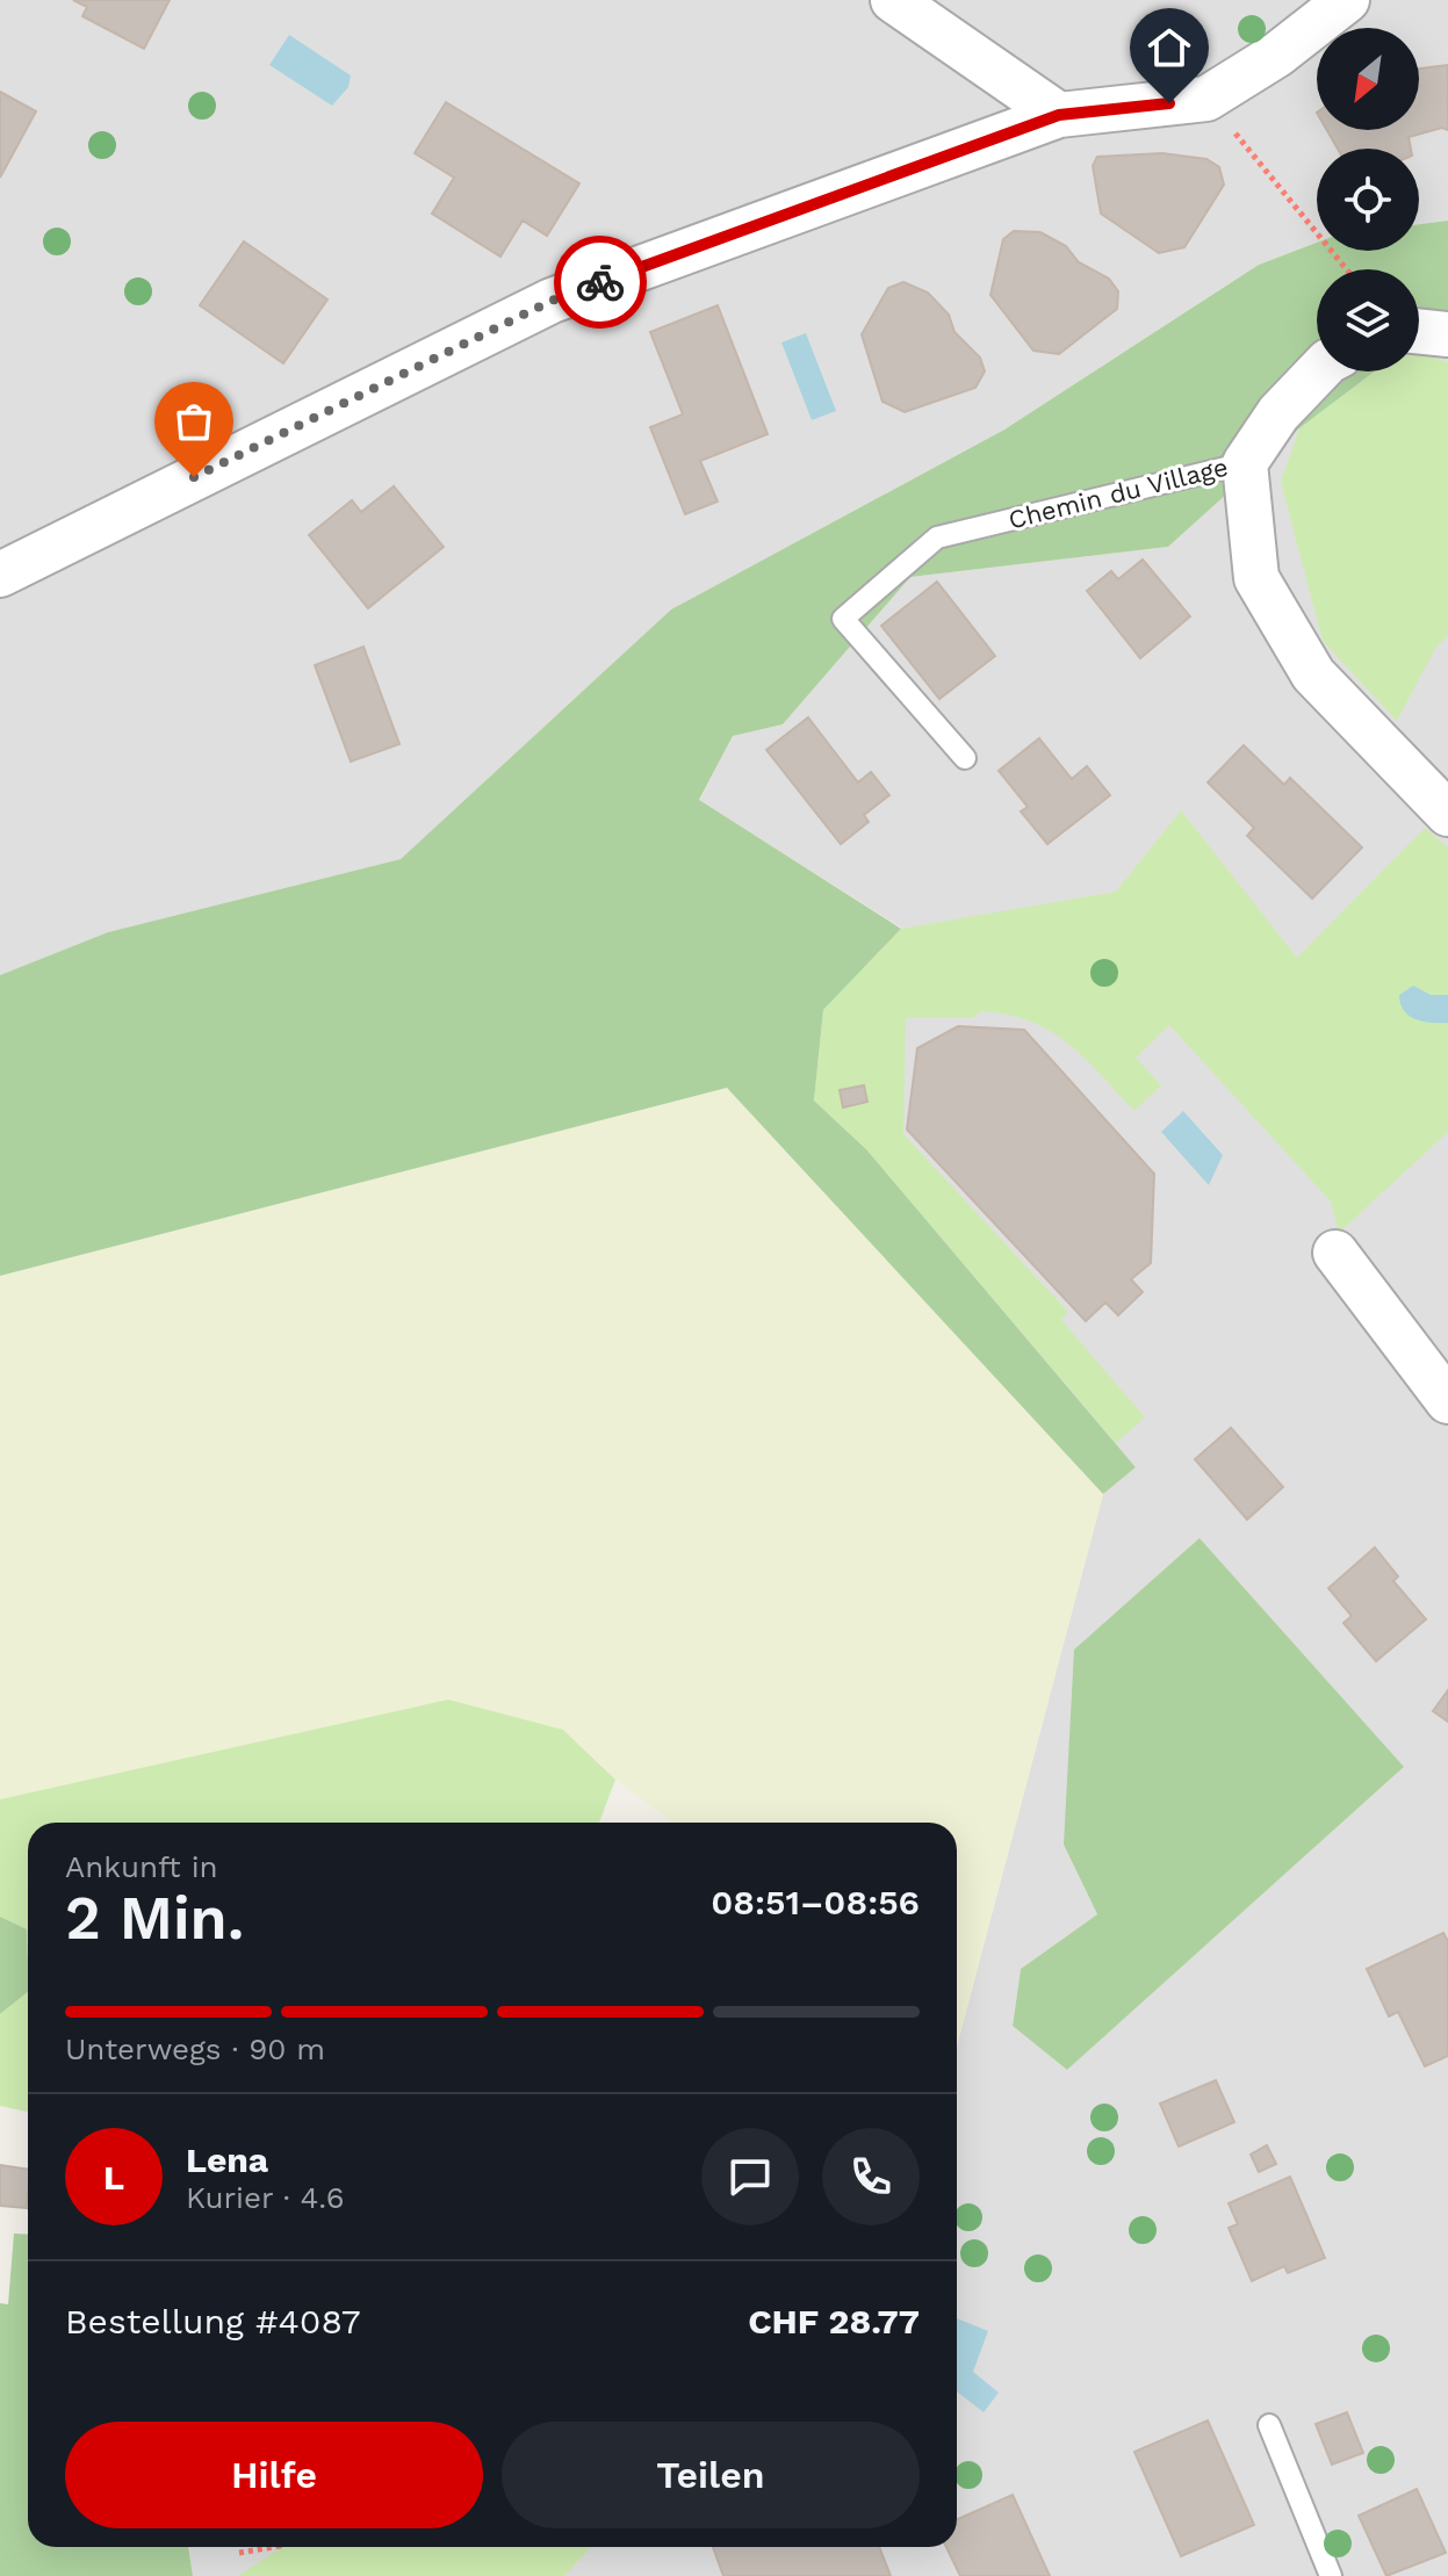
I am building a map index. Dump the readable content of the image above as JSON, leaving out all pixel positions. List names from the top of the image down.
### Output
{
  "streets": {
    "street": ["Chemin du Village"]
  },
  "north": "bottom left",
  "page": {
    "heading": ["2 Min.", "Ankunft in", "08:51–08:56"],
    "panel": [
      "Lena",
      "Kurier · 4.6",
      "Bestellung #4087",
      "CHF 28.77"
    ],
    "bar": "Unterwegs · 90 m",
    "round": "L",
    "buttons": ["Hilfe", "Teilen"]
  }
}
